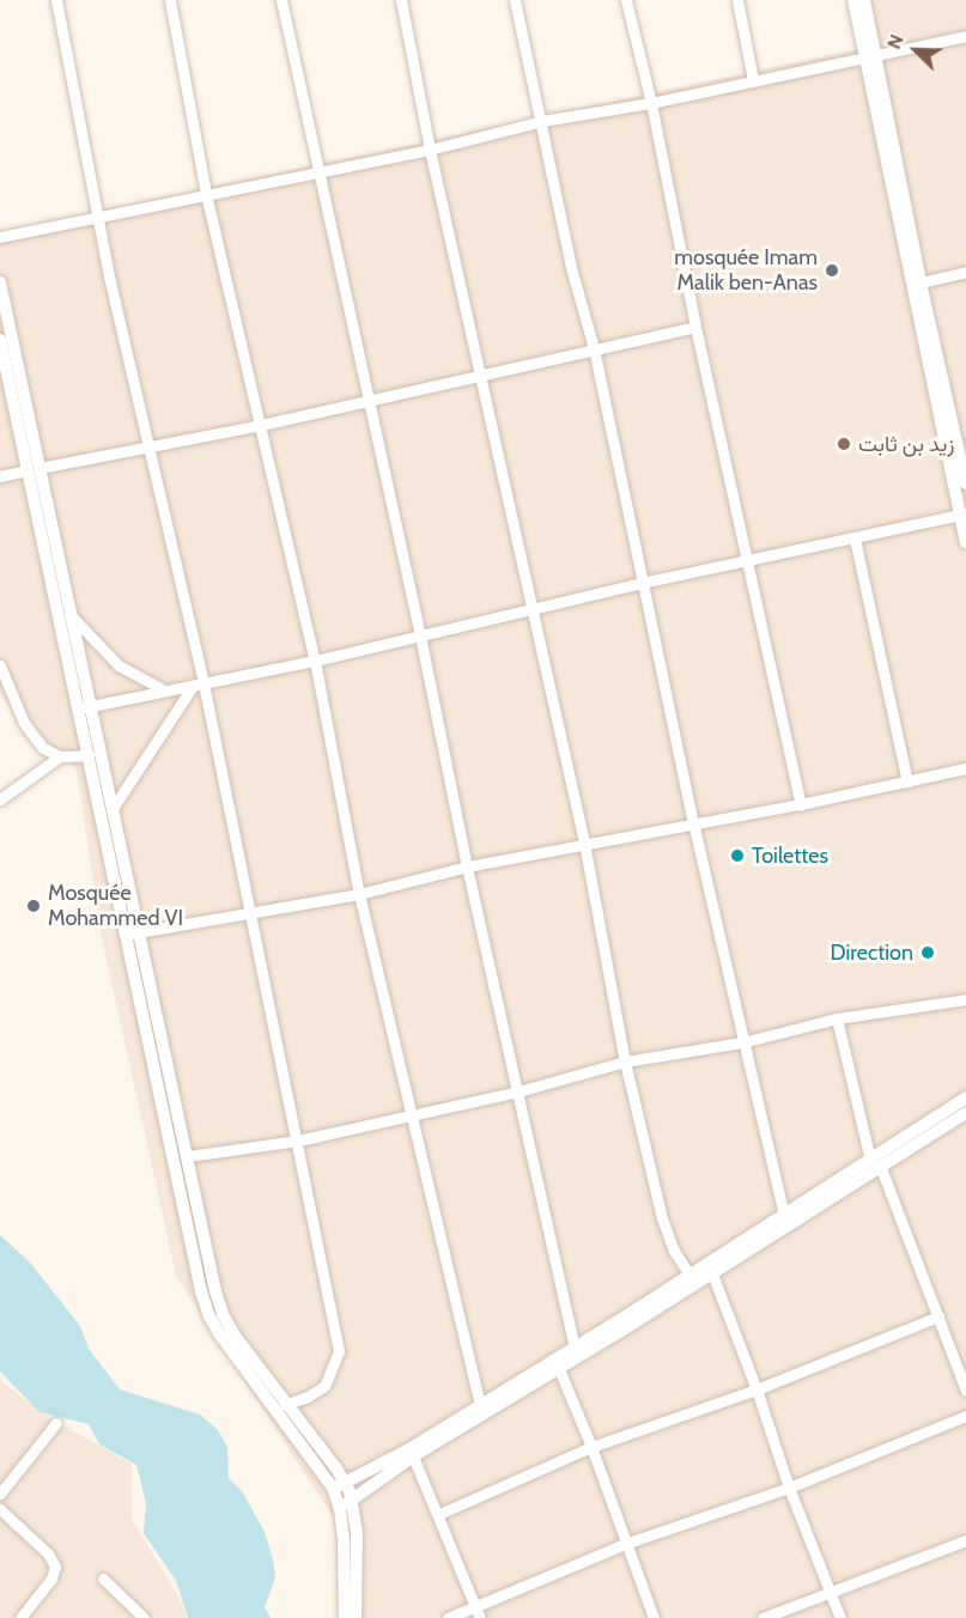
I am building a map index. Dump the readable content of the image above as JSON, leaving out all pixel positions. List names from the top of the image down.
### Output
{
  "places": [
    "mosquée Imam Malik ben-Anas",
    "زيد بن ثابت",
    "Toilettes",
    "Mosquée Mohammed VI",
    "Direction"
  ],
  "north": "top left"
}
